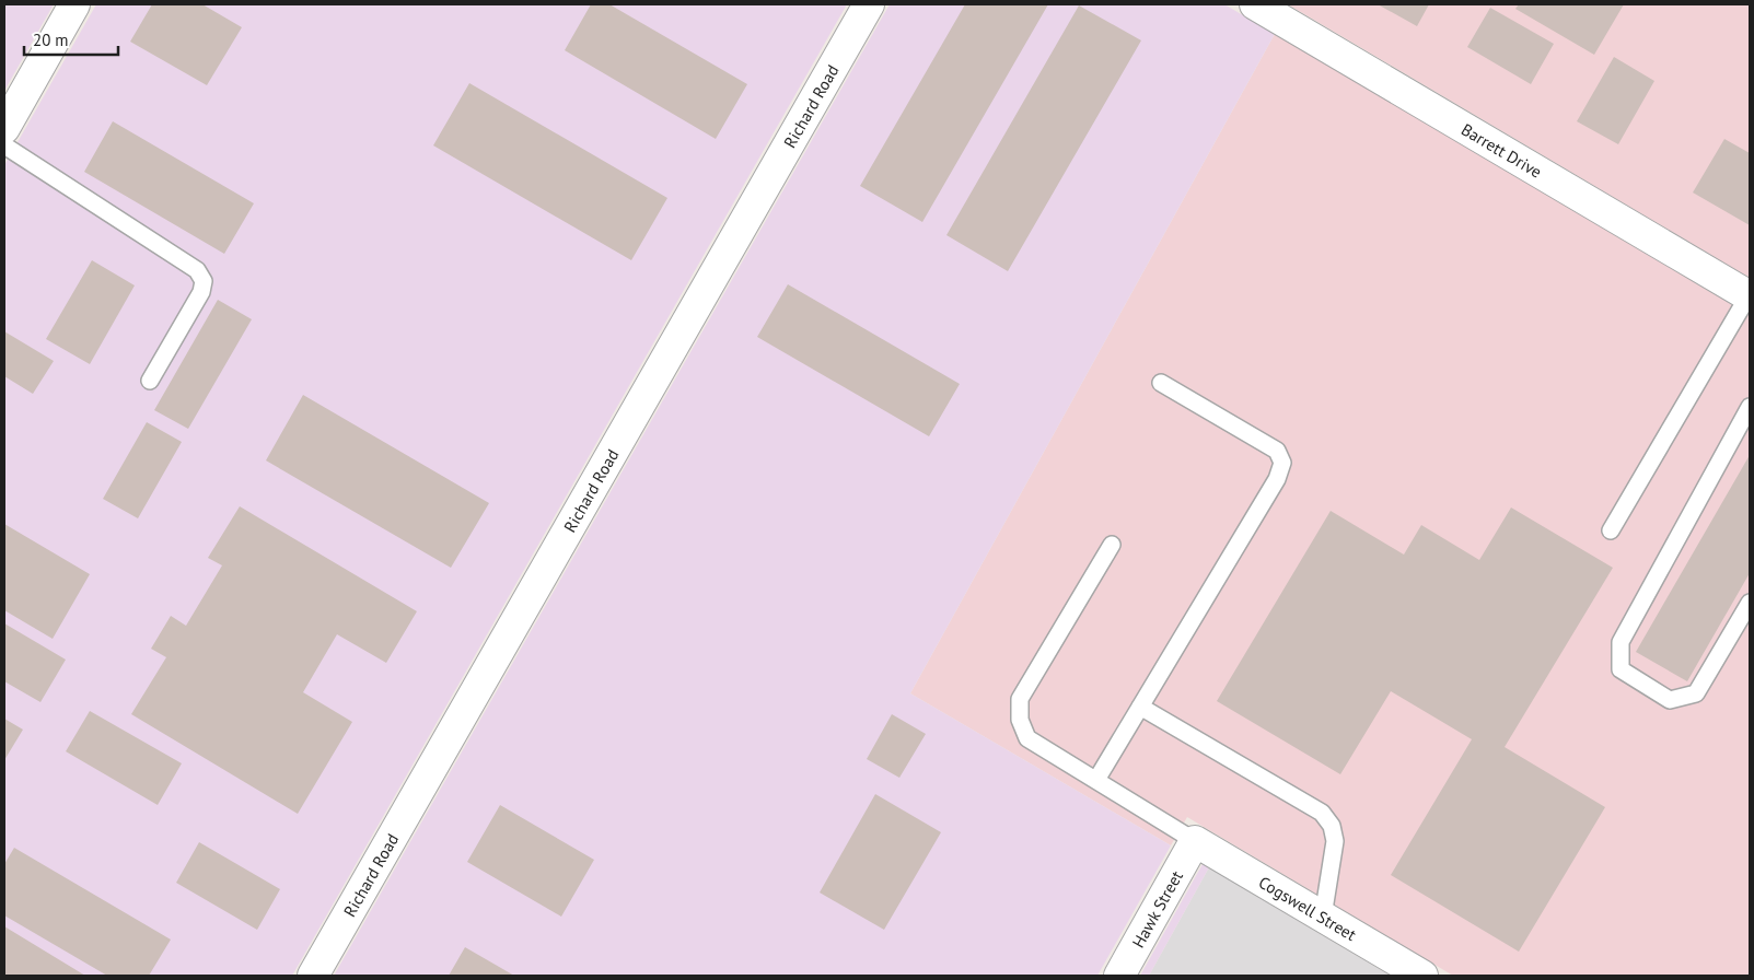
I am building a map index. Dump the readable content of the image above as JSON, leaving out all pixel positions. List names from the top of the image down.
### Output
{
  "streets": {
    "street": [
      "Richard Road",
      "Barrett Drive",
      "Hawk Street",
      "Cogswell Street"
    ]
  },
  "crossings": [
    ["Hawk Street", "Cogswell Street"]
  ],
  "scale_bar": "20 m"
}
